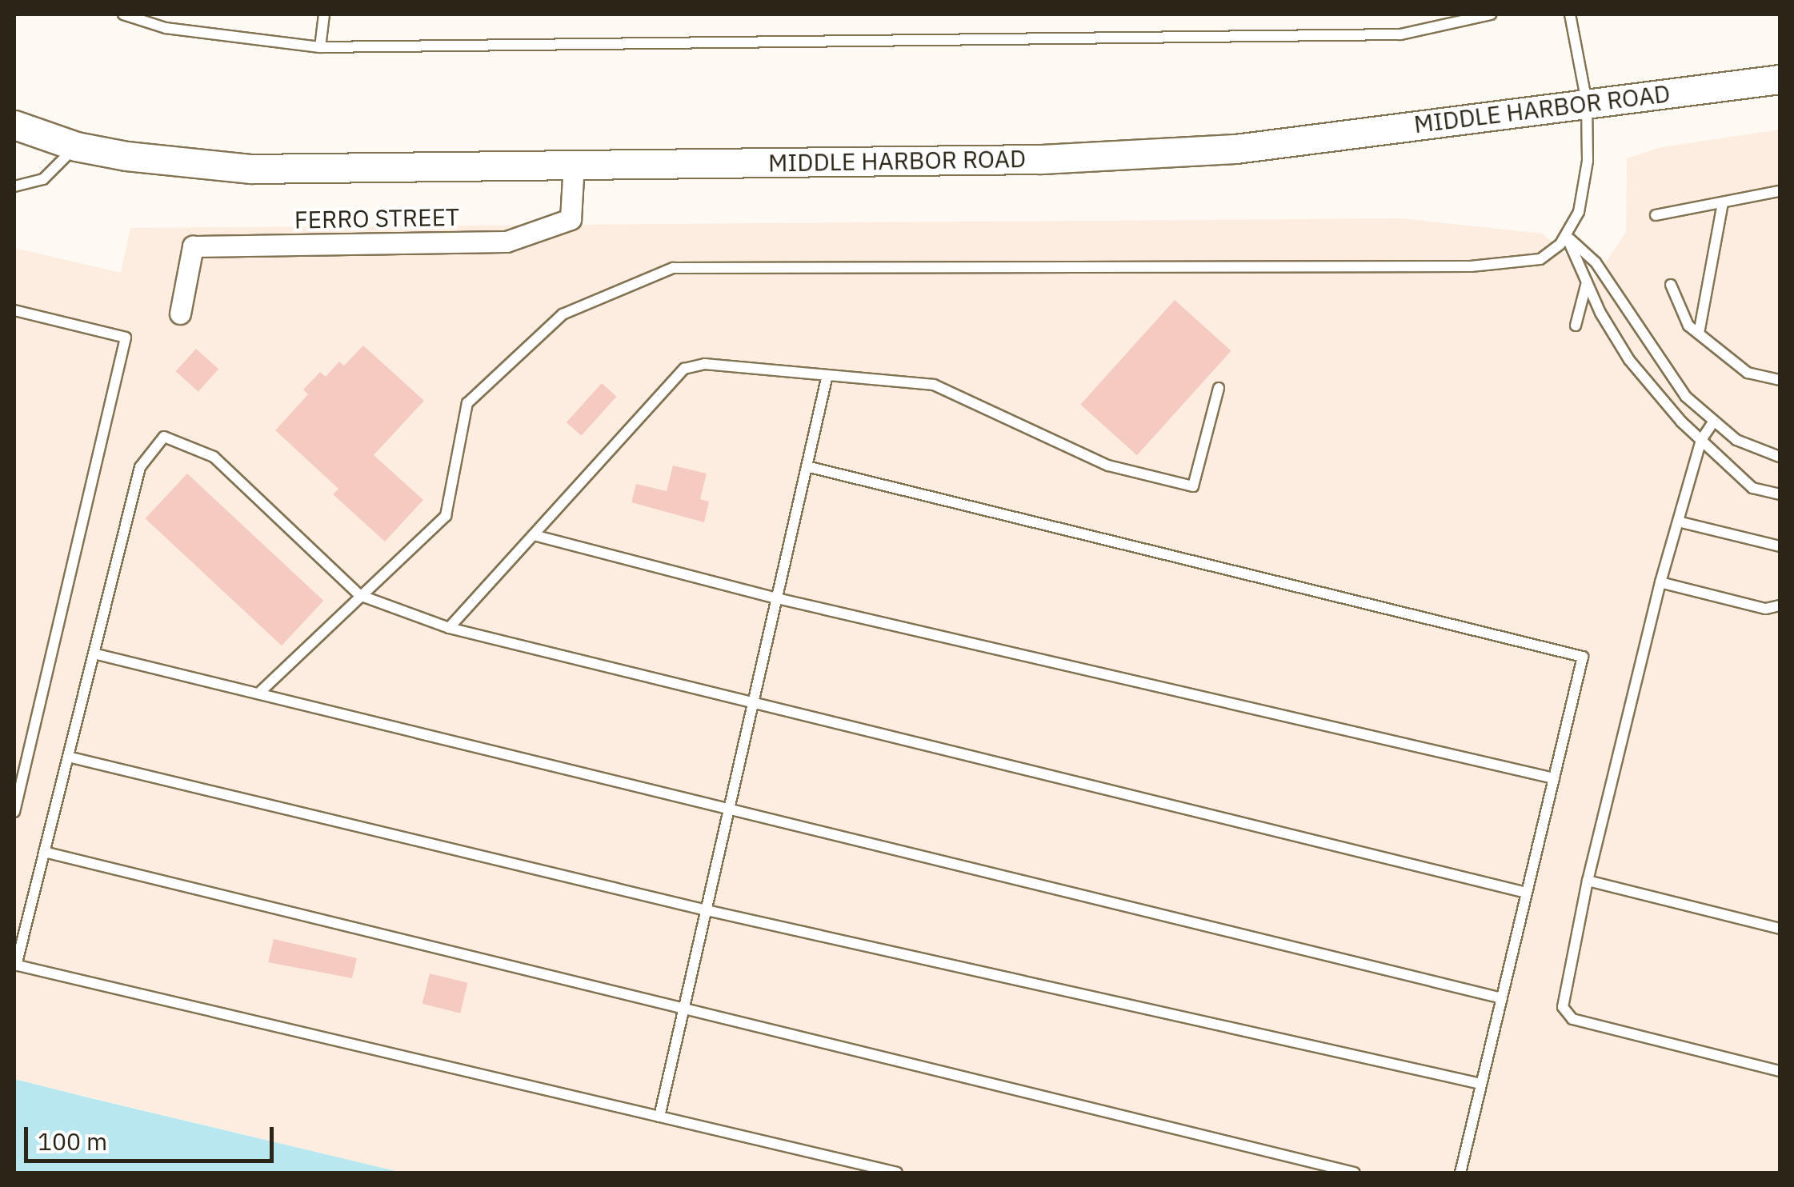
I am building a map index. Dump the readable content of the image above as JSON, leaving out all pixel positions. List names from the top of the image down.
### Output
{
  "streets": {
    "main road": ["MIDDLE HARBOR ROAD"],
    "street": ["FERRO STREET"]
  },
  "crossings": [
    ["MIDDLE HARBOR ROAD", "FERRO STREET"]
  ],
  "scale_bar": "100 m"
}
